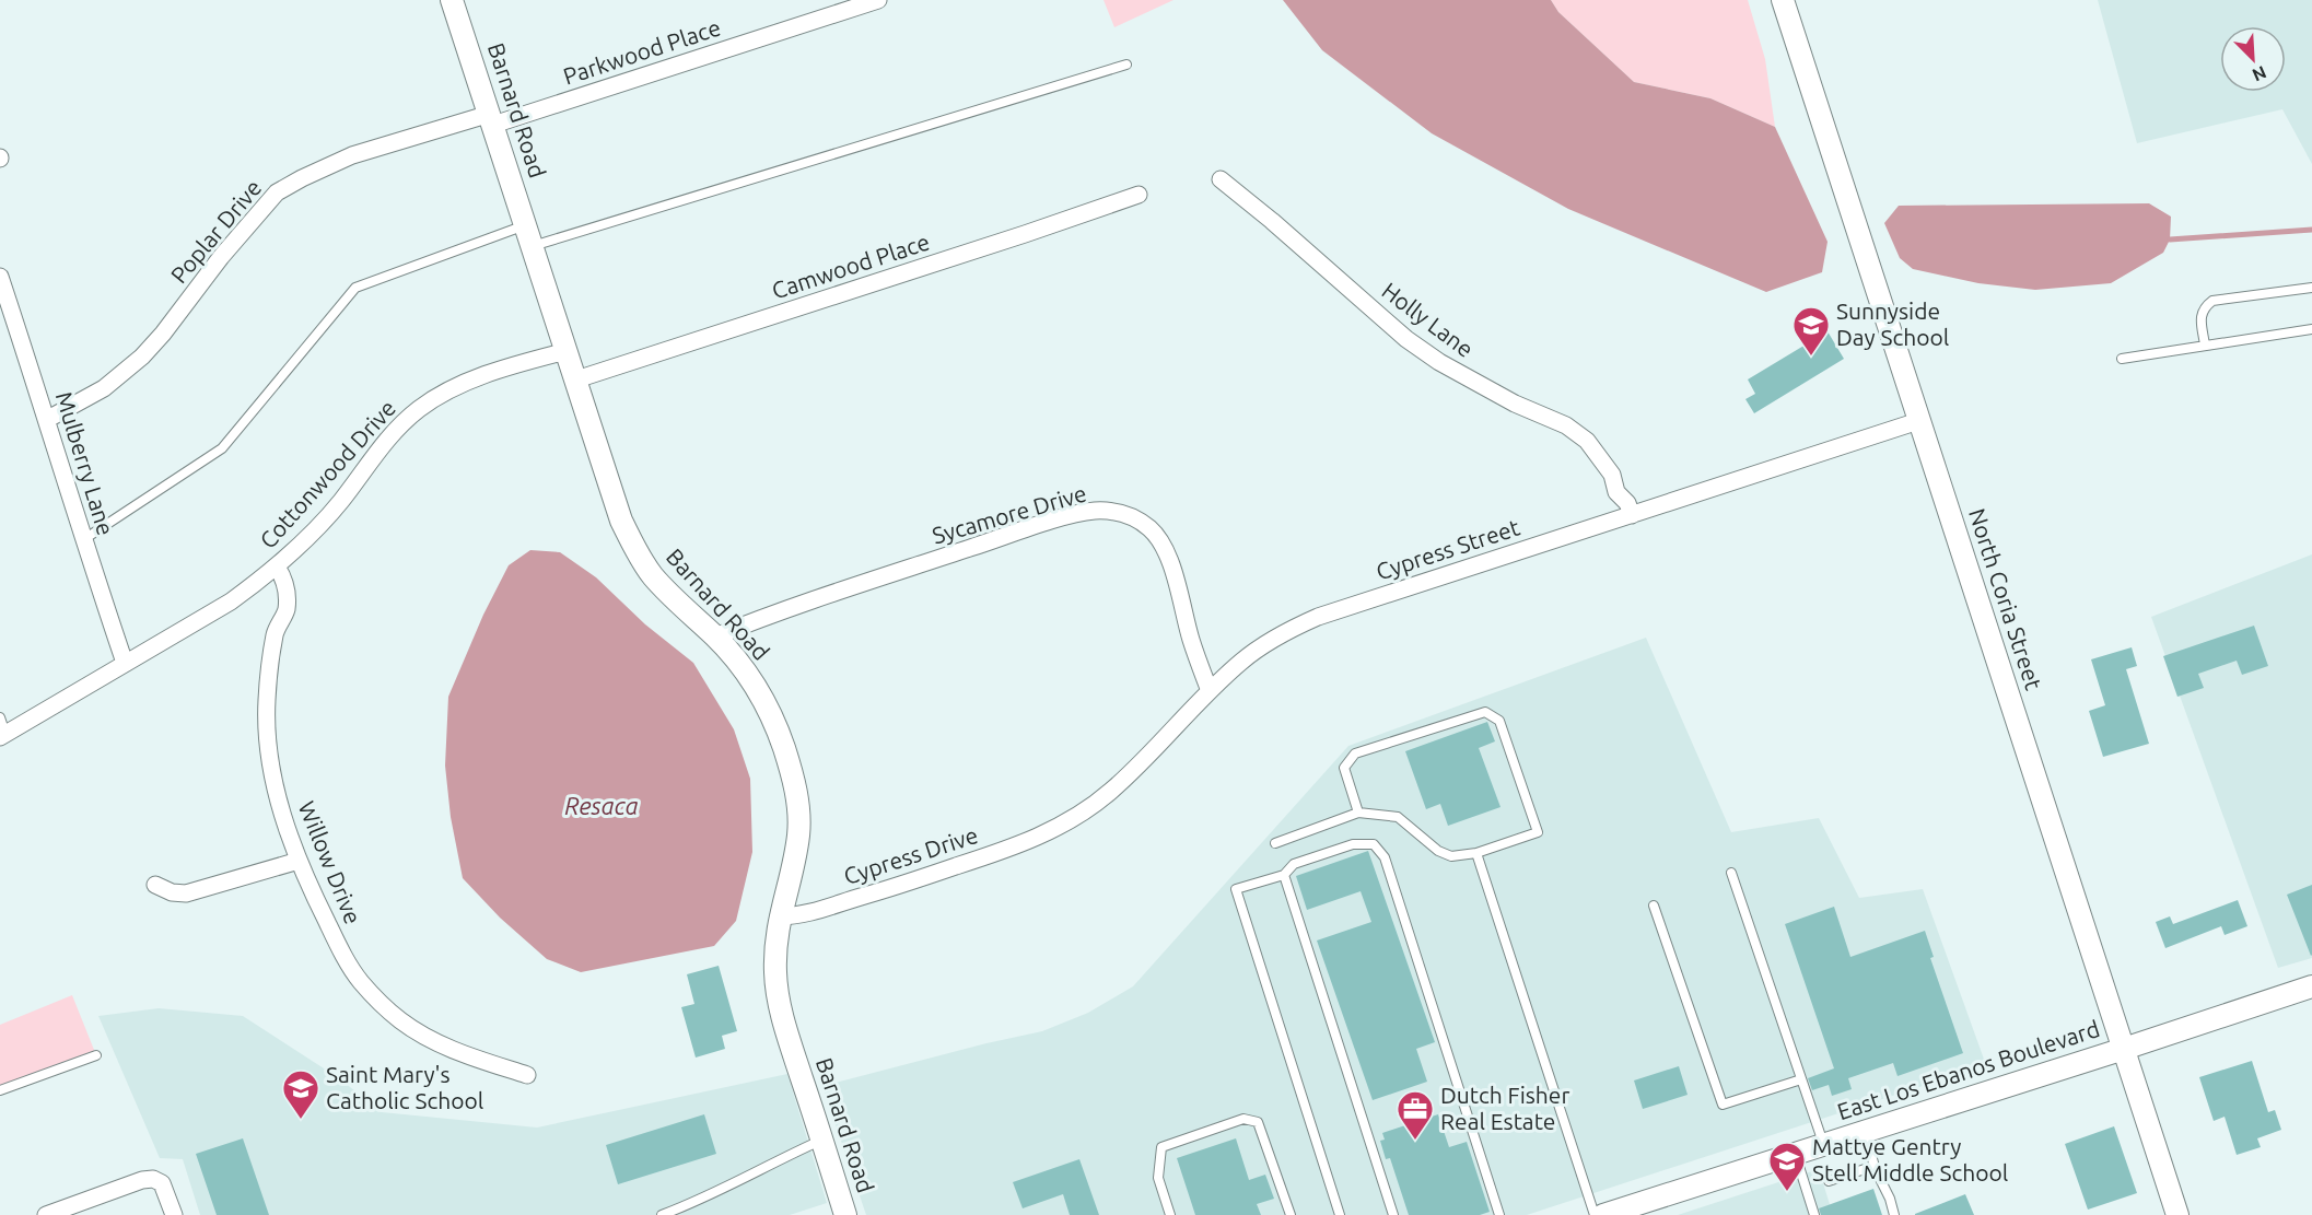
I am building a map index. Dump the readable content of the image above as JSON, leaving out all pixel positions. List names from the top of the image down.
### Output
{
  "streets": {
    "street": [
      "Parkwood Place",
      "Barnard Road",
      "Poplar Drive",
      "Camwood Place",
      "Holly Lane",
      "Mulberry Lane",
      "Cottonwood Drive",
      "Sycamore Drive",
      "Cypress Street",
      "North Coria Street",
      "Cypress Drive",
      "Willow Drive",
      "East Los Ebanos Boulevard"
    ]
  },
  "crossings": [
    ["Parkwood Place", "Barnard Road"],
    ["Parkwood Place", "Poplar Drive"],
    ["Barnard Road", "Poplar Drive"],
    ["Barnard Road", "Camwood Place"],
    ["Barnard Road", "Cottonwood Drive"],
    ["Barnard Road", "Sycamore Drive"],
    ["Barnard Road", "Cypress Drive"],
    ["Poplar Drive", "Mulberry Lane"],
    ["Holly Lane", "Cypress Street"],
    ["Mulberry Lane", "Cottonwood Drive"],
    ["Cottonwood Drive", "Willow Drive"],
    ["Sycamore Drive", "Cypress Street"],
    ["Cypress Street", "North Coria Street"],
    ["Cypress Street", "Cypress Drive"],
    ["North Coria Street", "East Los Ebanos Boulevard"]
  ],
  "water": ["Resaca"],
  "places": {
    "school or university": ["Sunnyside Day School", "Saint Mary's Catholic School", "Mattye Gentry Stell Middle School"],
    "office": ["Dutch Fisher Real Estate"]
  },
  "north": "bottom right"
}
